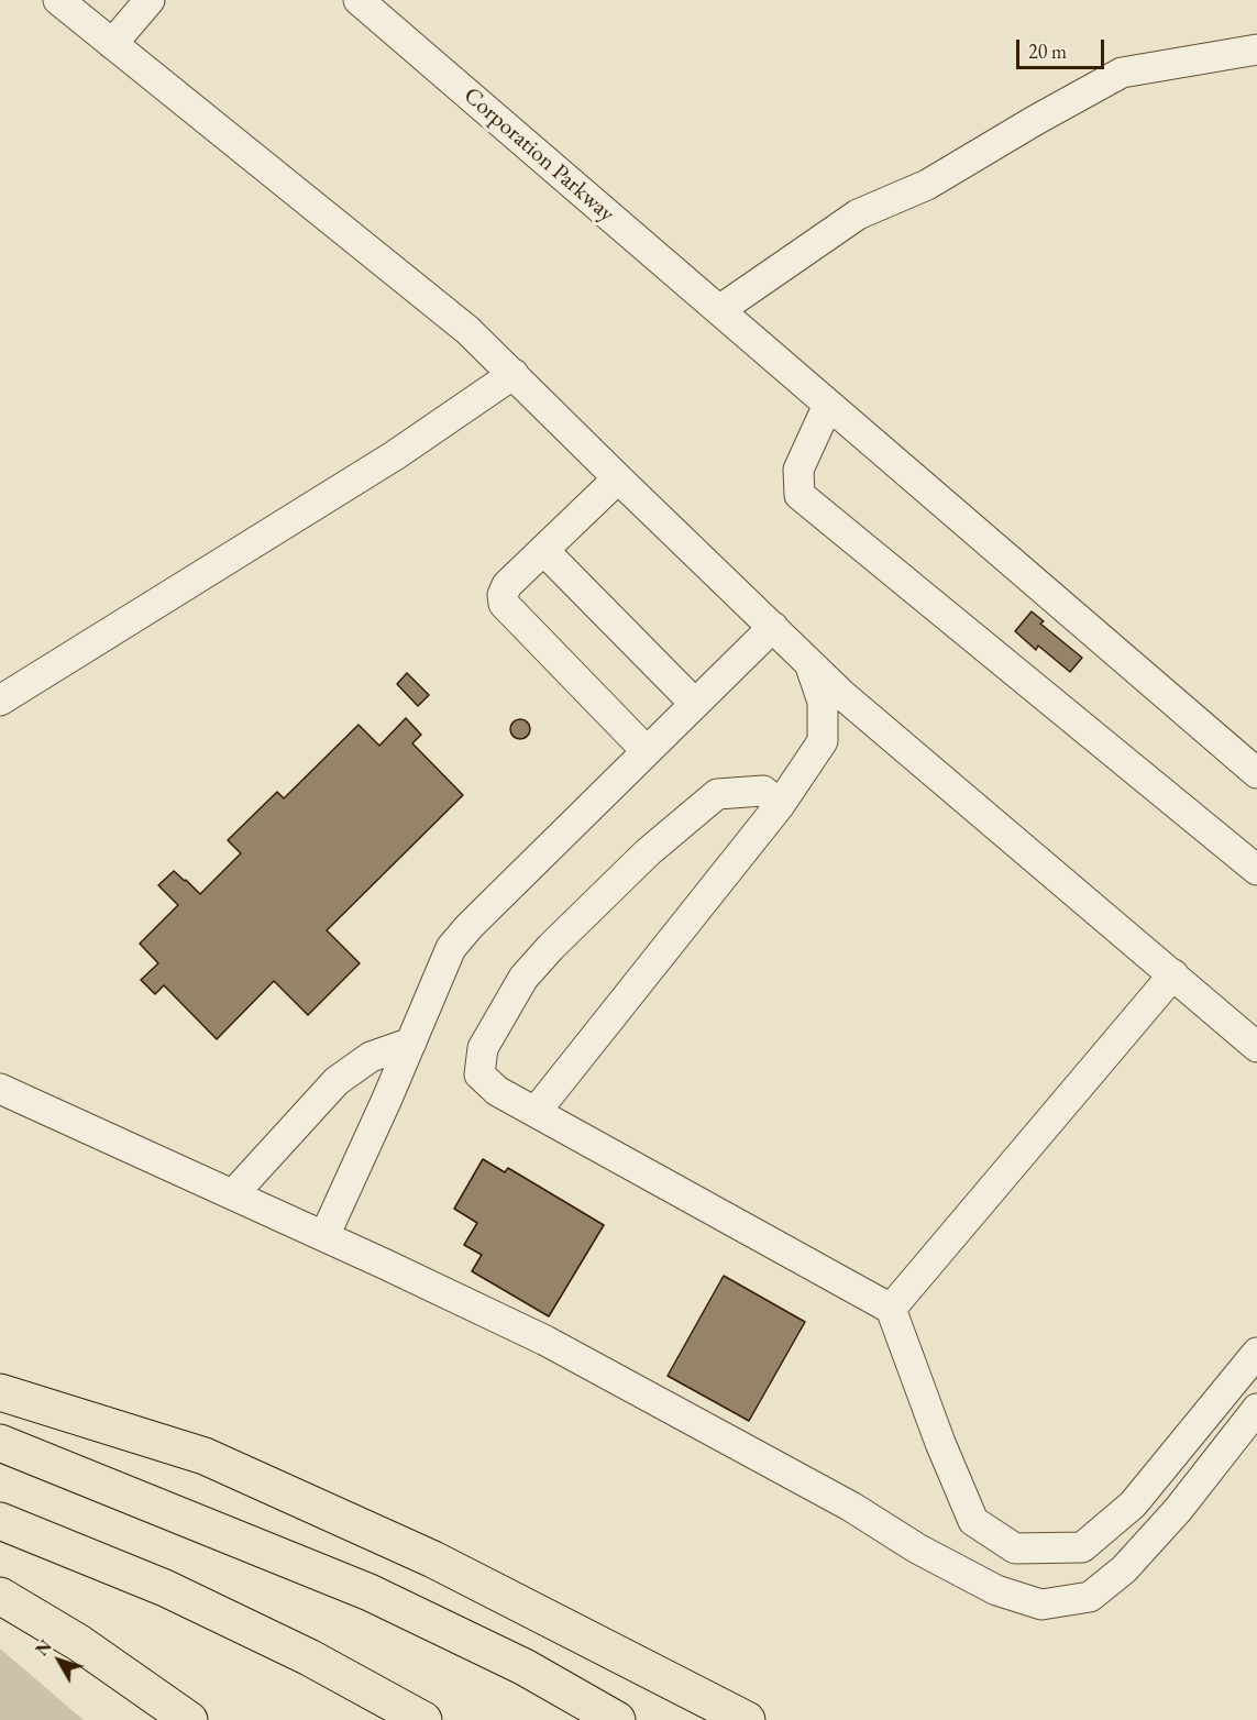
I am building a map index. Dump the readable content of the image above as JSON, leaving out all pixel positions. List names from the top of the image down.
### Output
{
  "streets": {
    "street": ["Corporation Parkway"]
  },
  "scale_bar": "20 m",
  "north": "top left"
}
